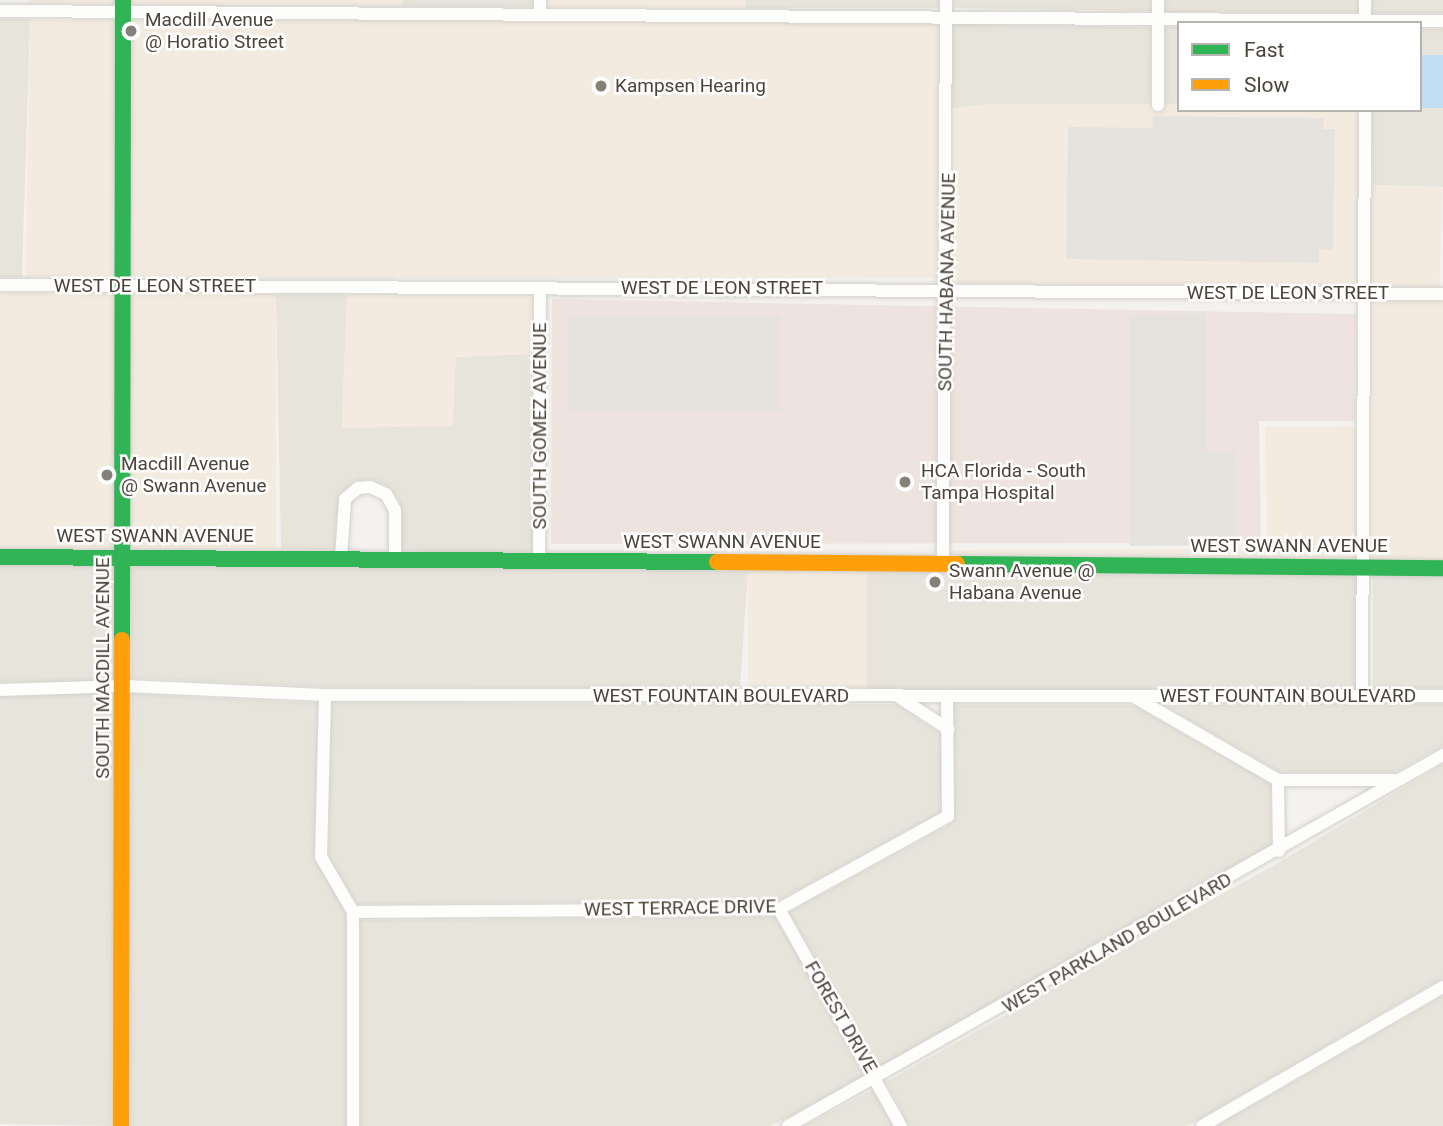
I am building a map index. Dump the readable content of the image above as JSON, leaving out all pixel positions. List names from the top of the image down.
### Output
{
  "streets": {
    "street": [
      "SOUTH HABANA AVENUE",
      "WEST DE LEON STREET",
      "SOUTH GOMEZ AVENUE",
      "WEST SWANN AVENUE",
      "SOUTH MACDILL AVENUE",
      "WEST FOUNTAIN BOULEVARD",
      "WEST TERRACE DRIVE",
      "WEST PARKLAND BOULEVARD",
      "FOREST DRIVE"
    ]
  },
  "crossings": [
    ["SOUTH HABANA AVENUE", "WEST DE LEON STREET"],
    ["SOUTH HABANA AVENUE", "WEST SWANN AVENUE"],
    ["WEST DE LEON STREET", "SOUTH GOMEZ AVENUE"],
    ["WEST DE LEON STREET", "SOUTH MACDILL AVENUE"],
    ["SOUTH GOMEZ AVENUE", "WEST SWANN AVENUE"],
    ["WEST SWANN AVENUE", "SOUTH MACDILL AVENUE"],
    ["SOUTH MACDILL AVENUE", "WEST FOUNTAIN BOULEVARD"],
    ["WEST FOUNTAIN BOULEVARD", "WEST TERRACE DRIVE"],
    ["WEST TERRACE DRIVE", "FOREST DRIVE"],
    ["WEST PARKLAND BOULEVARD", "FOREST DRIVE"]
  ],
  "places": [
    "Macdill Avenue @ Horatio Street",
    "Kampsen Hearing",
    "Macdill Avenue @ Swann Avenue",
    "HCA Florida - South Tampa Hospital",
    "Swann Avenue @ Habana Avenue"
  ],
  "legend": ["Fast", "Slow"]
}
